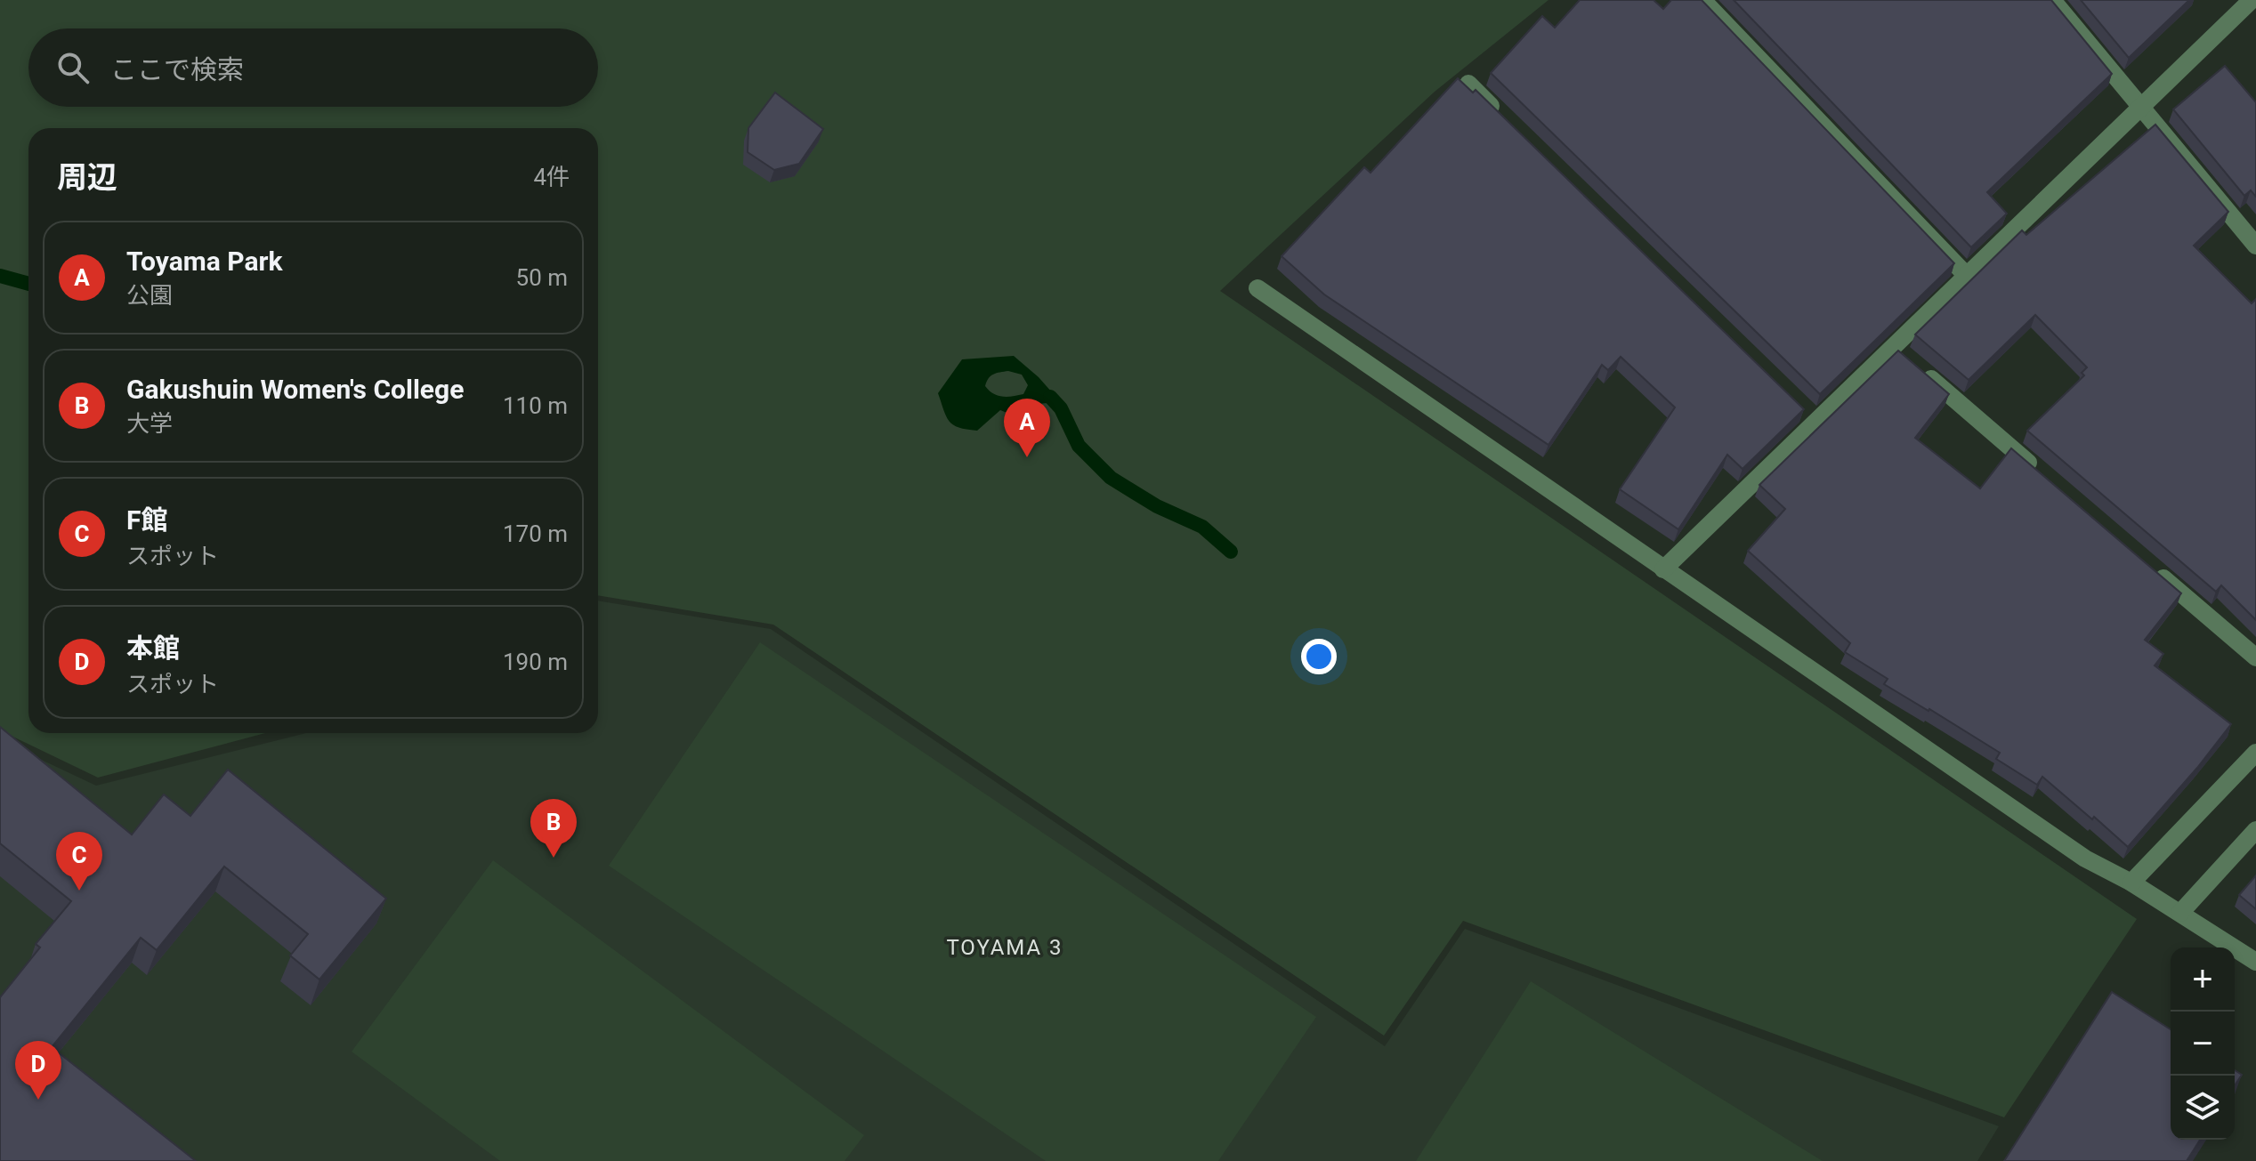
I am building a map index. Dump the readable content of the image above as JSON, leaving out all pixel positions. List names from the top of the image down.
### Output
{
  "districts": ["TOYAMA 3"],
  "page": {
    "search": "ここで検索",
    "heading": ["周辺", "4件"],
    "list": [
      {
        "mark": "A",
        "name": "Toyama Park",
        "note": "公園",
        "value": "50 m"
      },
      {
        "mark": "B",
        "name": "Gakushuin Women's College",
        "note": "大学",
        "value": "110 m"
      },
      {
        "mark": "C",
        "name": "F館",
        "note": "スポット",
        "value": "170 m"
      },
      {
        "mark": "D",
        "name": "本館",
        "note": "スポット",
        "value": "190 m"
      }
    ],
    "pins": [
      "A",
      "B",
      "C",
      "D"
    ],
    "map_buttons": ["+", "−"]
  }
}
